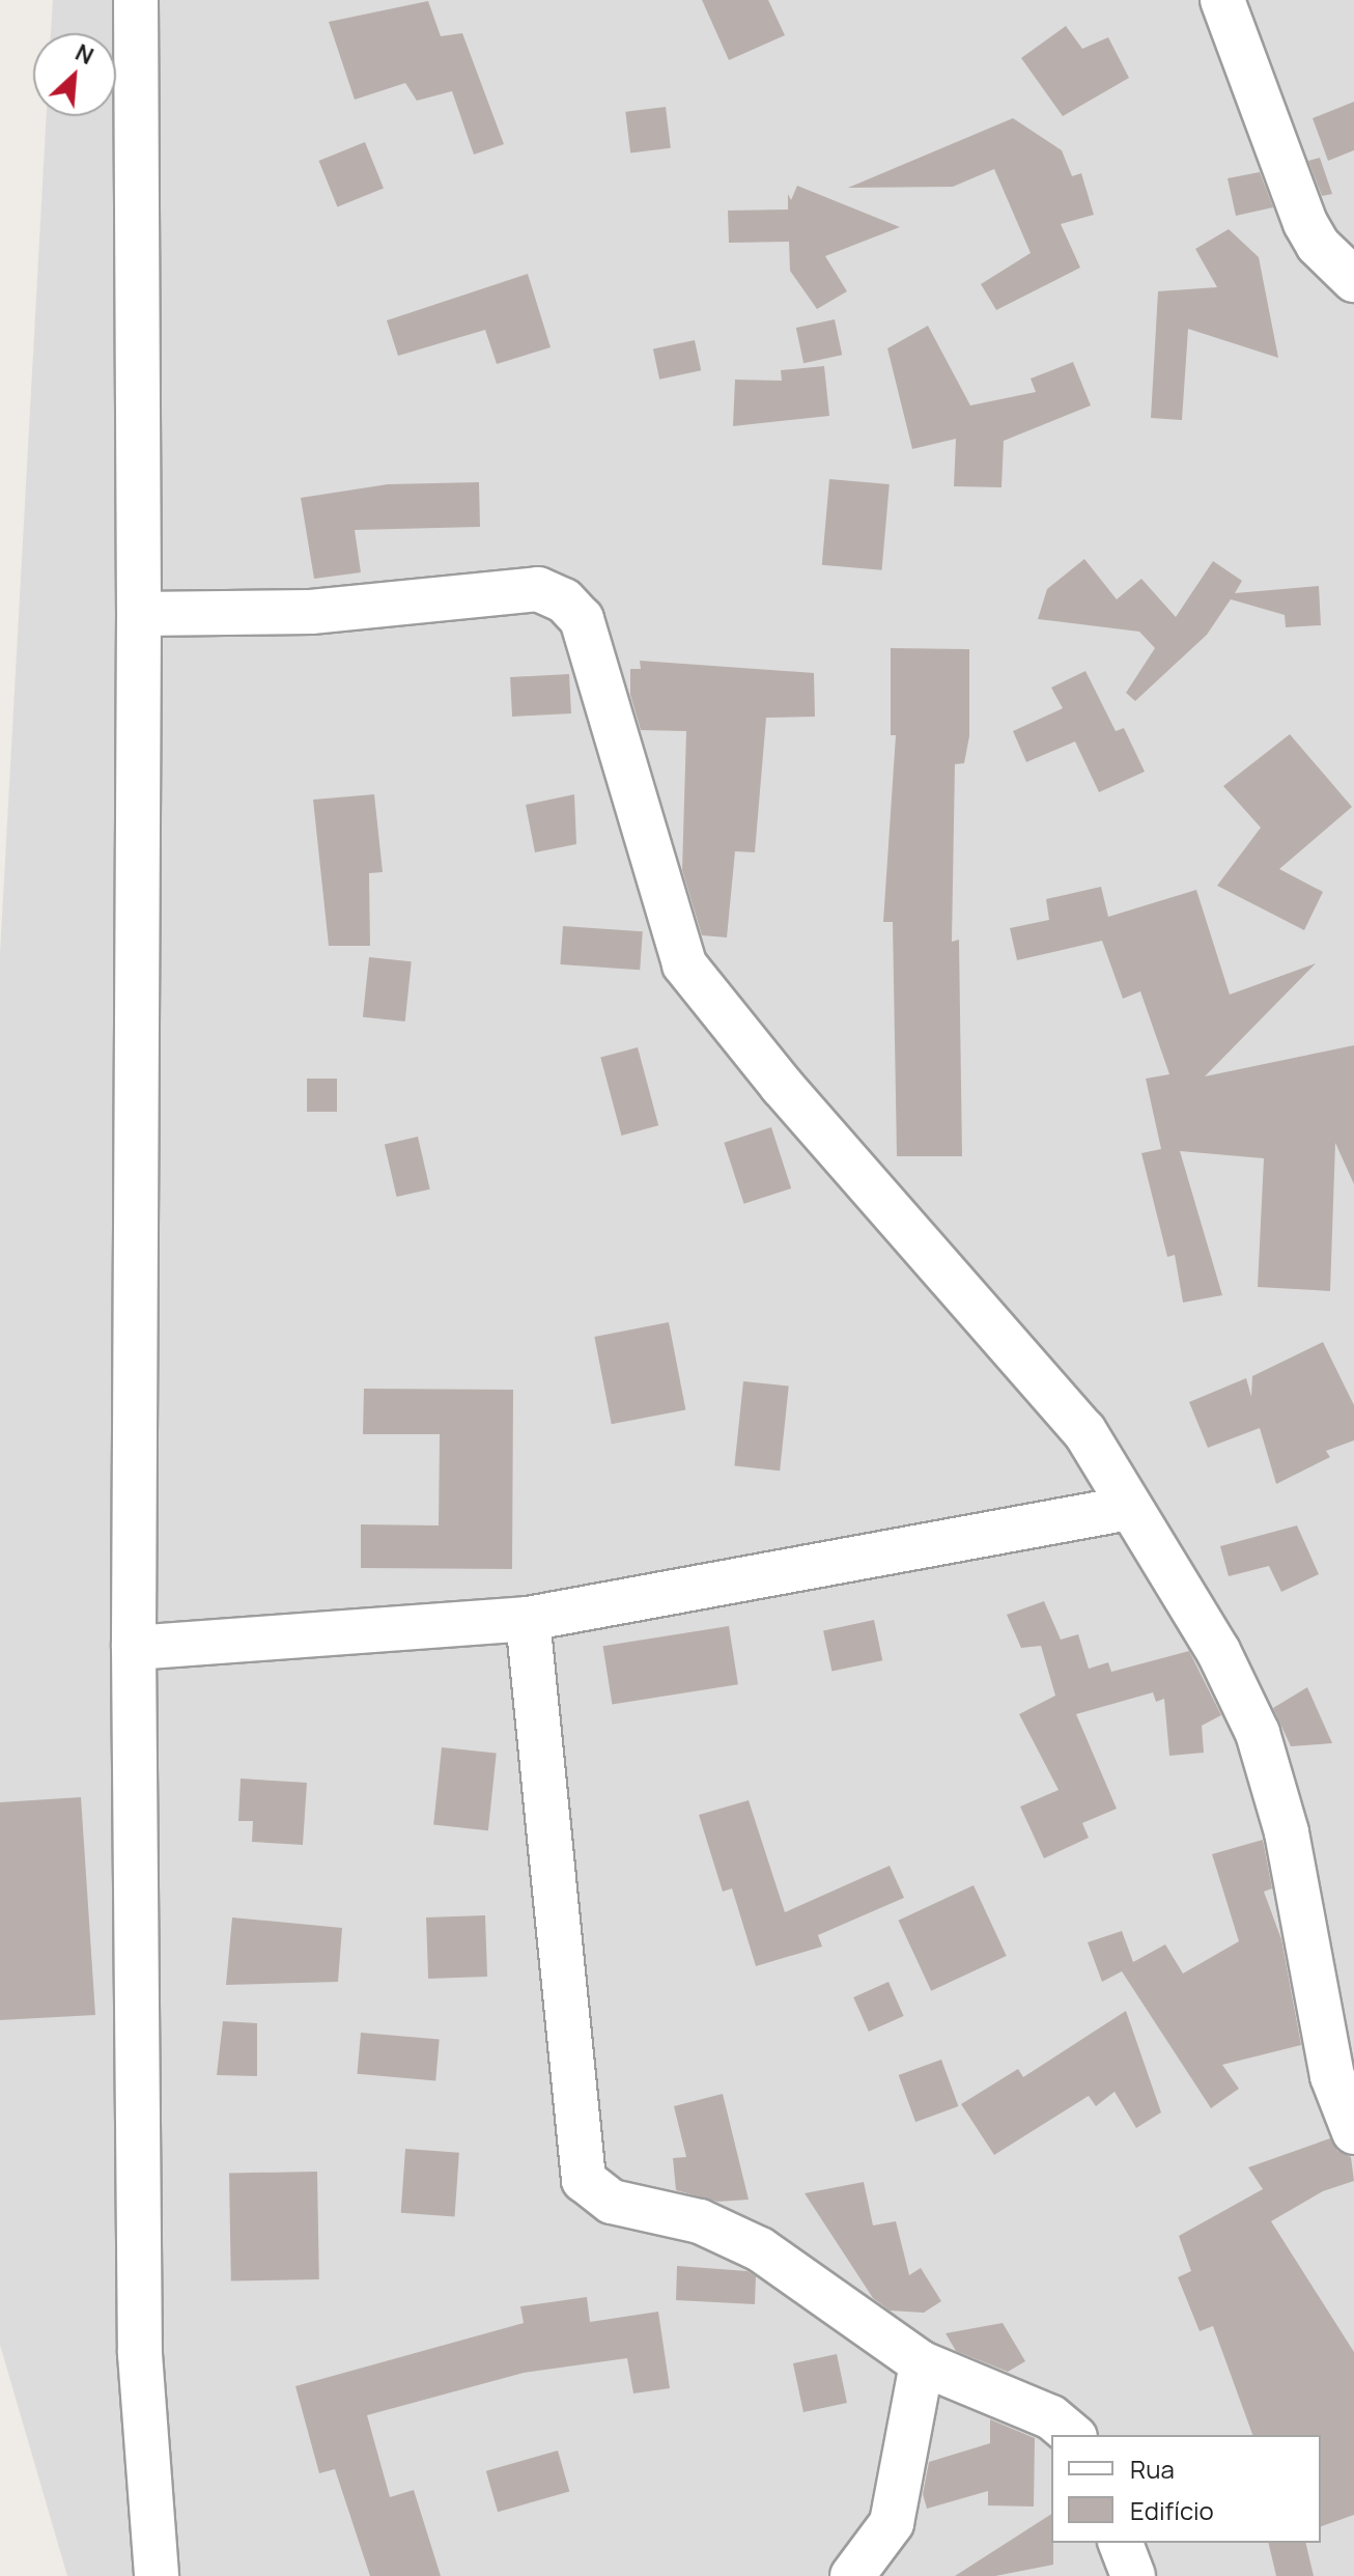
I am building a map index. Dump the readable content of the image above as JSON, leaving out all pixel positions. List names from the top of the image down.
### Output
{
  "legend": ["Rua", "Edifício"],
  "north": "top right"
}
